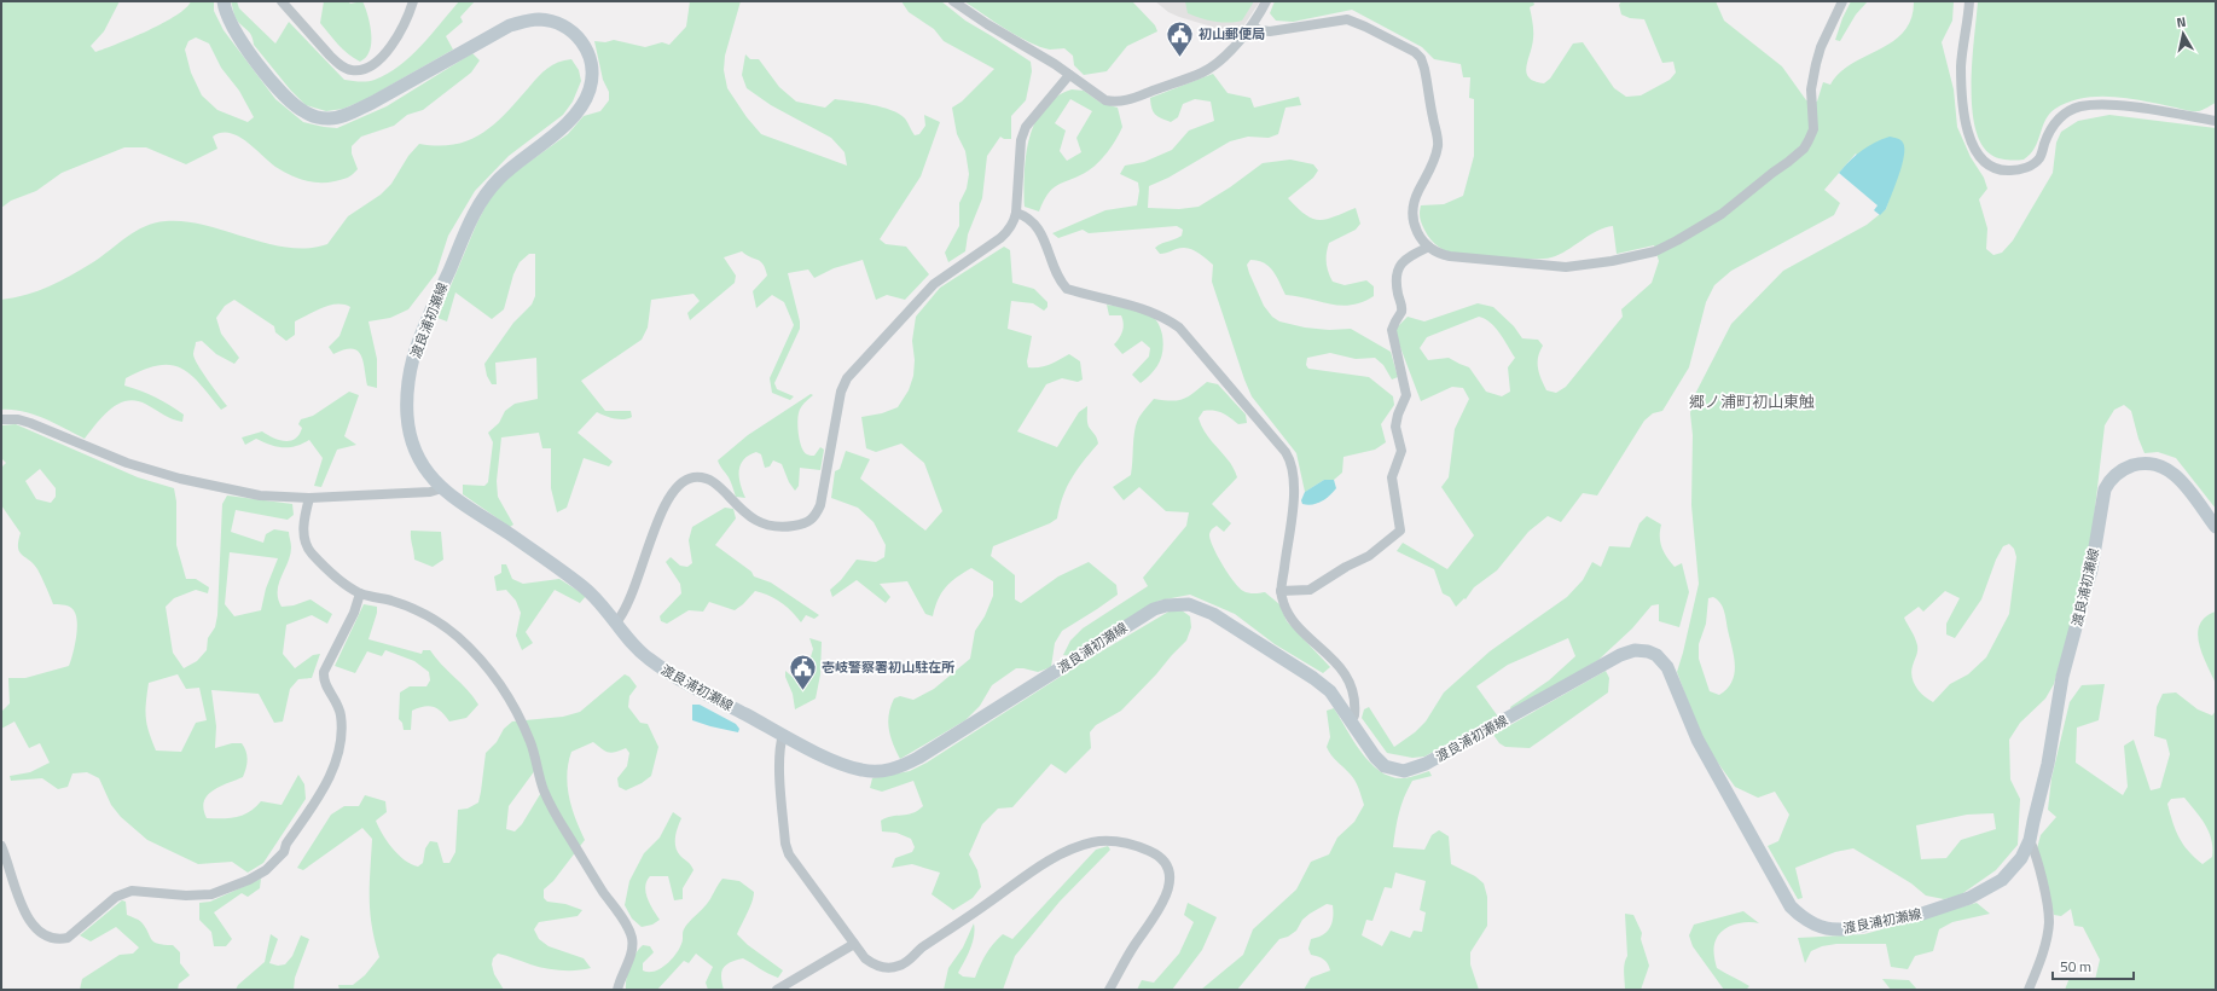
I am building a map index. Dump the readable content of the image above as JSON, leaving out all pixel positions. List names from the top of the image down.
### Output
{
  "streets": {
    "main road": ["渡良浦初瀬線"]
  },
  "districts": ["郷ノ浦町初山東触"],
  "places": {
    "public building": ["初山郵便局", "壱岐警察署初山駐在所"]
  },
  "scale_bar": "50 m",
  "north": "top"
}
